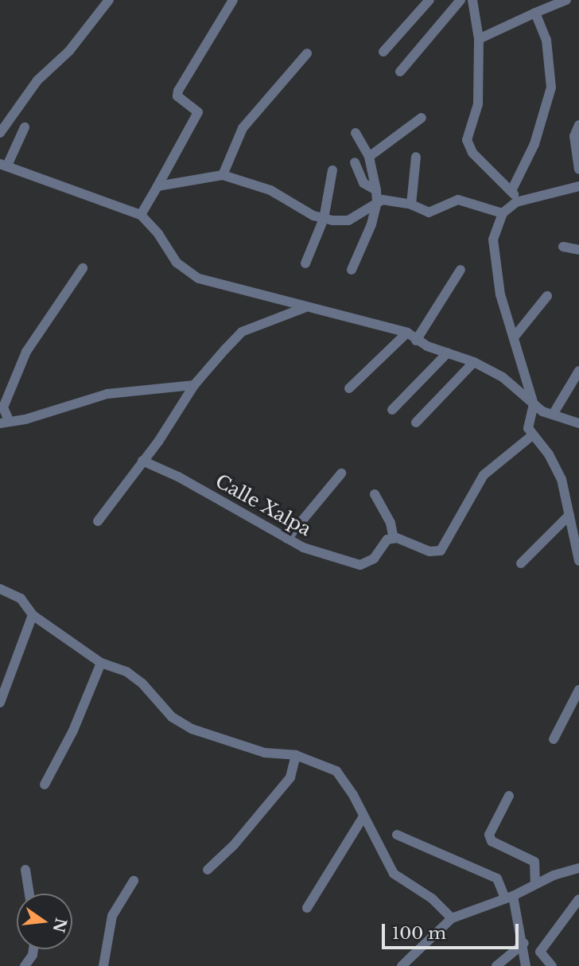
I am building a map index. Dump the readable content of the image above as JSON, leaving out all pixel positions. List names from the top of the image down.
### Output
{
  "streets": {
    "street": ["Calle Xalpa"]
  },
  "scale_bar": "100 m",
  "north": "right"
}
